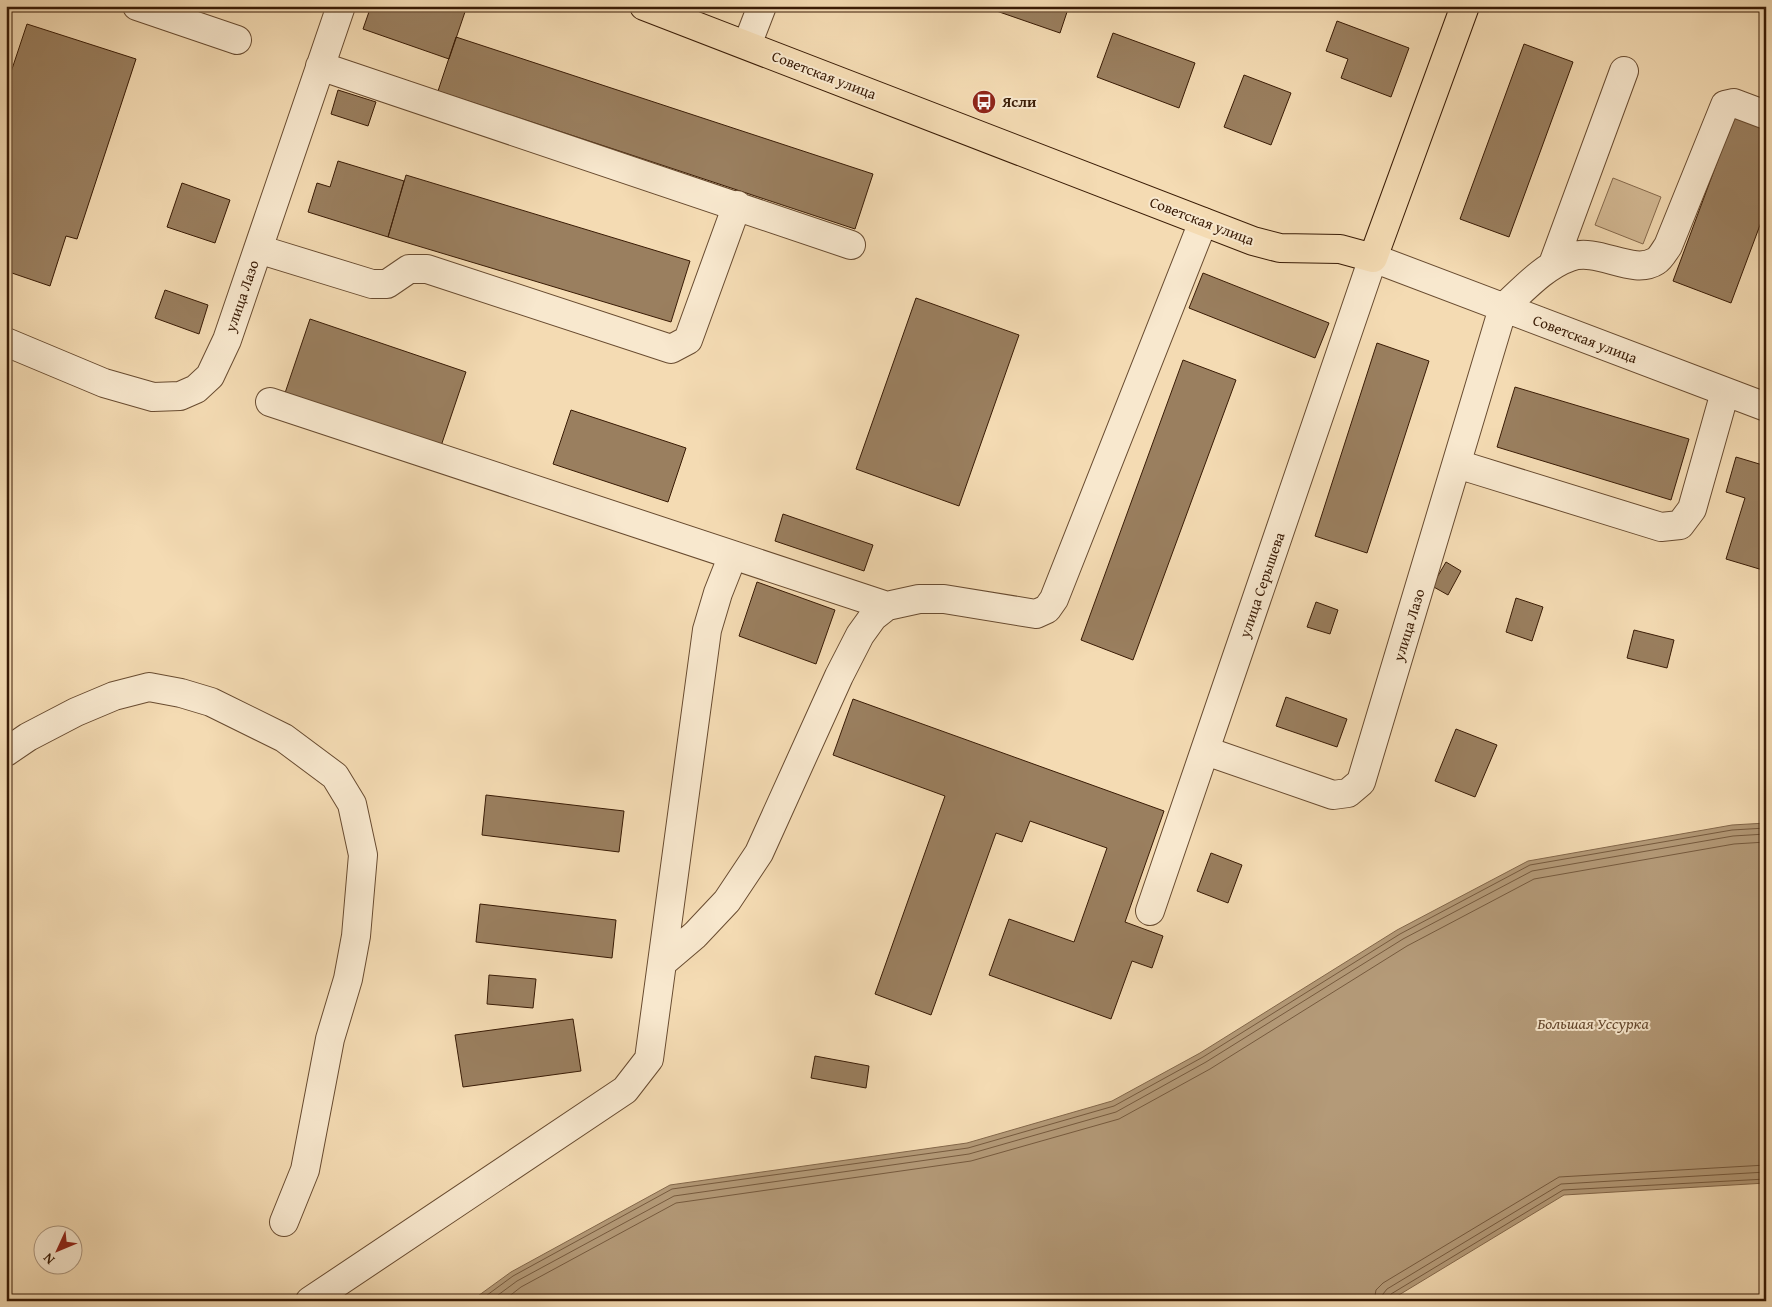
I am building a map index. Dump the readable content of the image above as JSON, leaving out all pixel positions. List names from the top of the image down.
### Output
{
  "streets": {
    "main road": ["Советская улица"],
    "street": ["улица Лазо", "улица Серышева"]
  },
  "crossings": [
    ["Советская улица", "улица Лазо"],
    ["Советская улица", "улица Серышева"],
    ["улица Лазо", "улица Серышева"]
  ],
  "water": ["Большая Уссурка"],
  "places": {
    "bus stop": ["Ясли"]
  },
  "north": "bottom left"
}
